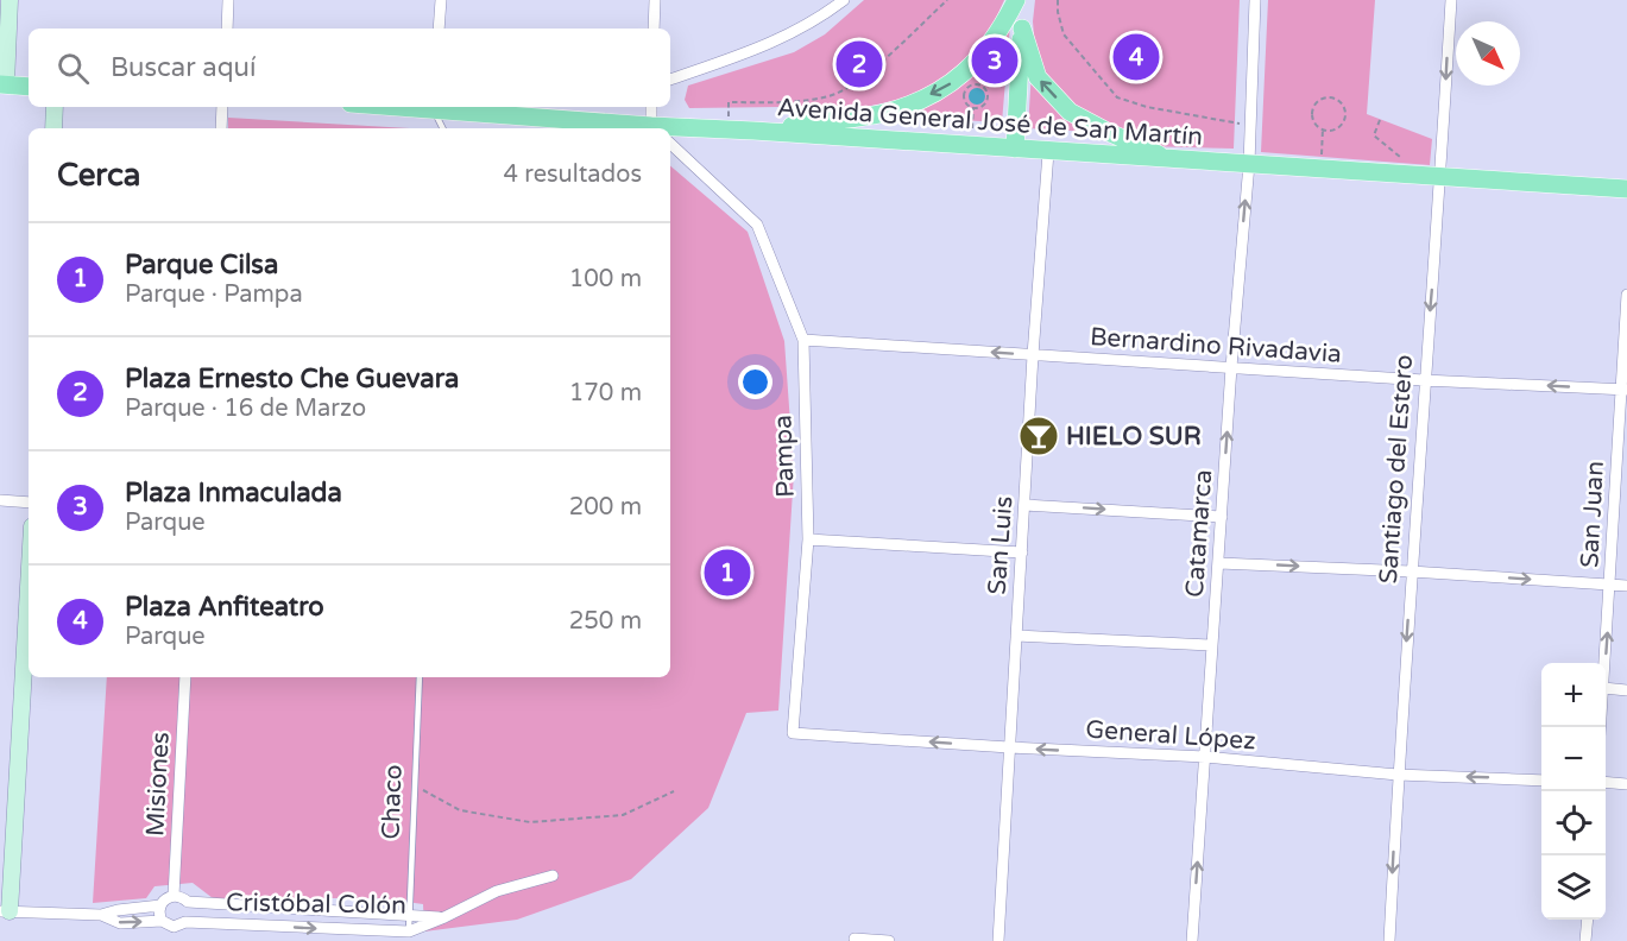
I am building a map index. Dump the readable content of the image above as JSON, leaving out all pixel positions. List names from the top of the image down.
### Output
{
  "streets": {
    "main road": ["Avenida General José de San Martín"],
    "street": [
      "Bernardino Rivadavia",
      "Pampa",
      "Santiago del Estero",
      "San Juan",
      "Catamarca",
      "San Luis",
      "General López",
      "Misiones",
      "Cristóbal Colón"
    ],
    "lane": ["Chaco"]
  },
  "crossings": [
    ["Avenida General José de San Martín", "Santiago del Estero"],
    ["Avenida General José de San Martín", "Catamarca"],
    ["Avenida General José de San Martín", "San Luis"],
    ["Bernardino Rivadavia", "Pampa"],
    ["Bernardino Rivadavia", "Santiago del Estero"],
    ["Bernardino Rivadavia", "San Juan"],
    ["Bernardino Rivadavia", "Catamarca"],
    ["Bernardino Rivadavia", "San Luis"],
    ["Pampa", "General López"],
    ["Santiago del Estero", "General López"],
    ["Catamarca", "General López"],
    ["San Luis", "General López"],
    ["Misiones", "Cristóbal Colón"],
    ["Chaco", "Cristóbal Colón"]
  ],
  "one_way": [
    "Bernardino Rivadavia",
    "Santiago del Estero",
    "Catamarca",
    "General López"
  ],
  "places": {
    "bar": ["HIELO SUR"]
  },
  "north": "bottom right",
  "page": {
    "search": "Buscar aquí",
    "pins": [
      "4",
      "3",
      "2",
      "1"
    ],
    "heading": ["Cerca", "4 resultados"],
    "list": [
      {
        "mark": "1",
        "name": "Parque Cilsa",
        "note": "Parque · Pampa",
        "value": "100 m"
      },
      {
        "mark": "2",
        "name": "Plaza Ernesto Che Guevara",
        "note": "Parque · 16 de Marzo",
        "value": "170 m"
      },
      {
        "mark": "3",
        "name": "Plaza Inmaculada",
        "note": "Parque",
        "value": "200 m"
      },
      {
        "mark": "4",
        "name": "Plaza Anfiteatro",
        "note": "Parque",
        "value": "250 m"
      }
    ],
    "map_buttons": ["+", "−"]
  }
}
